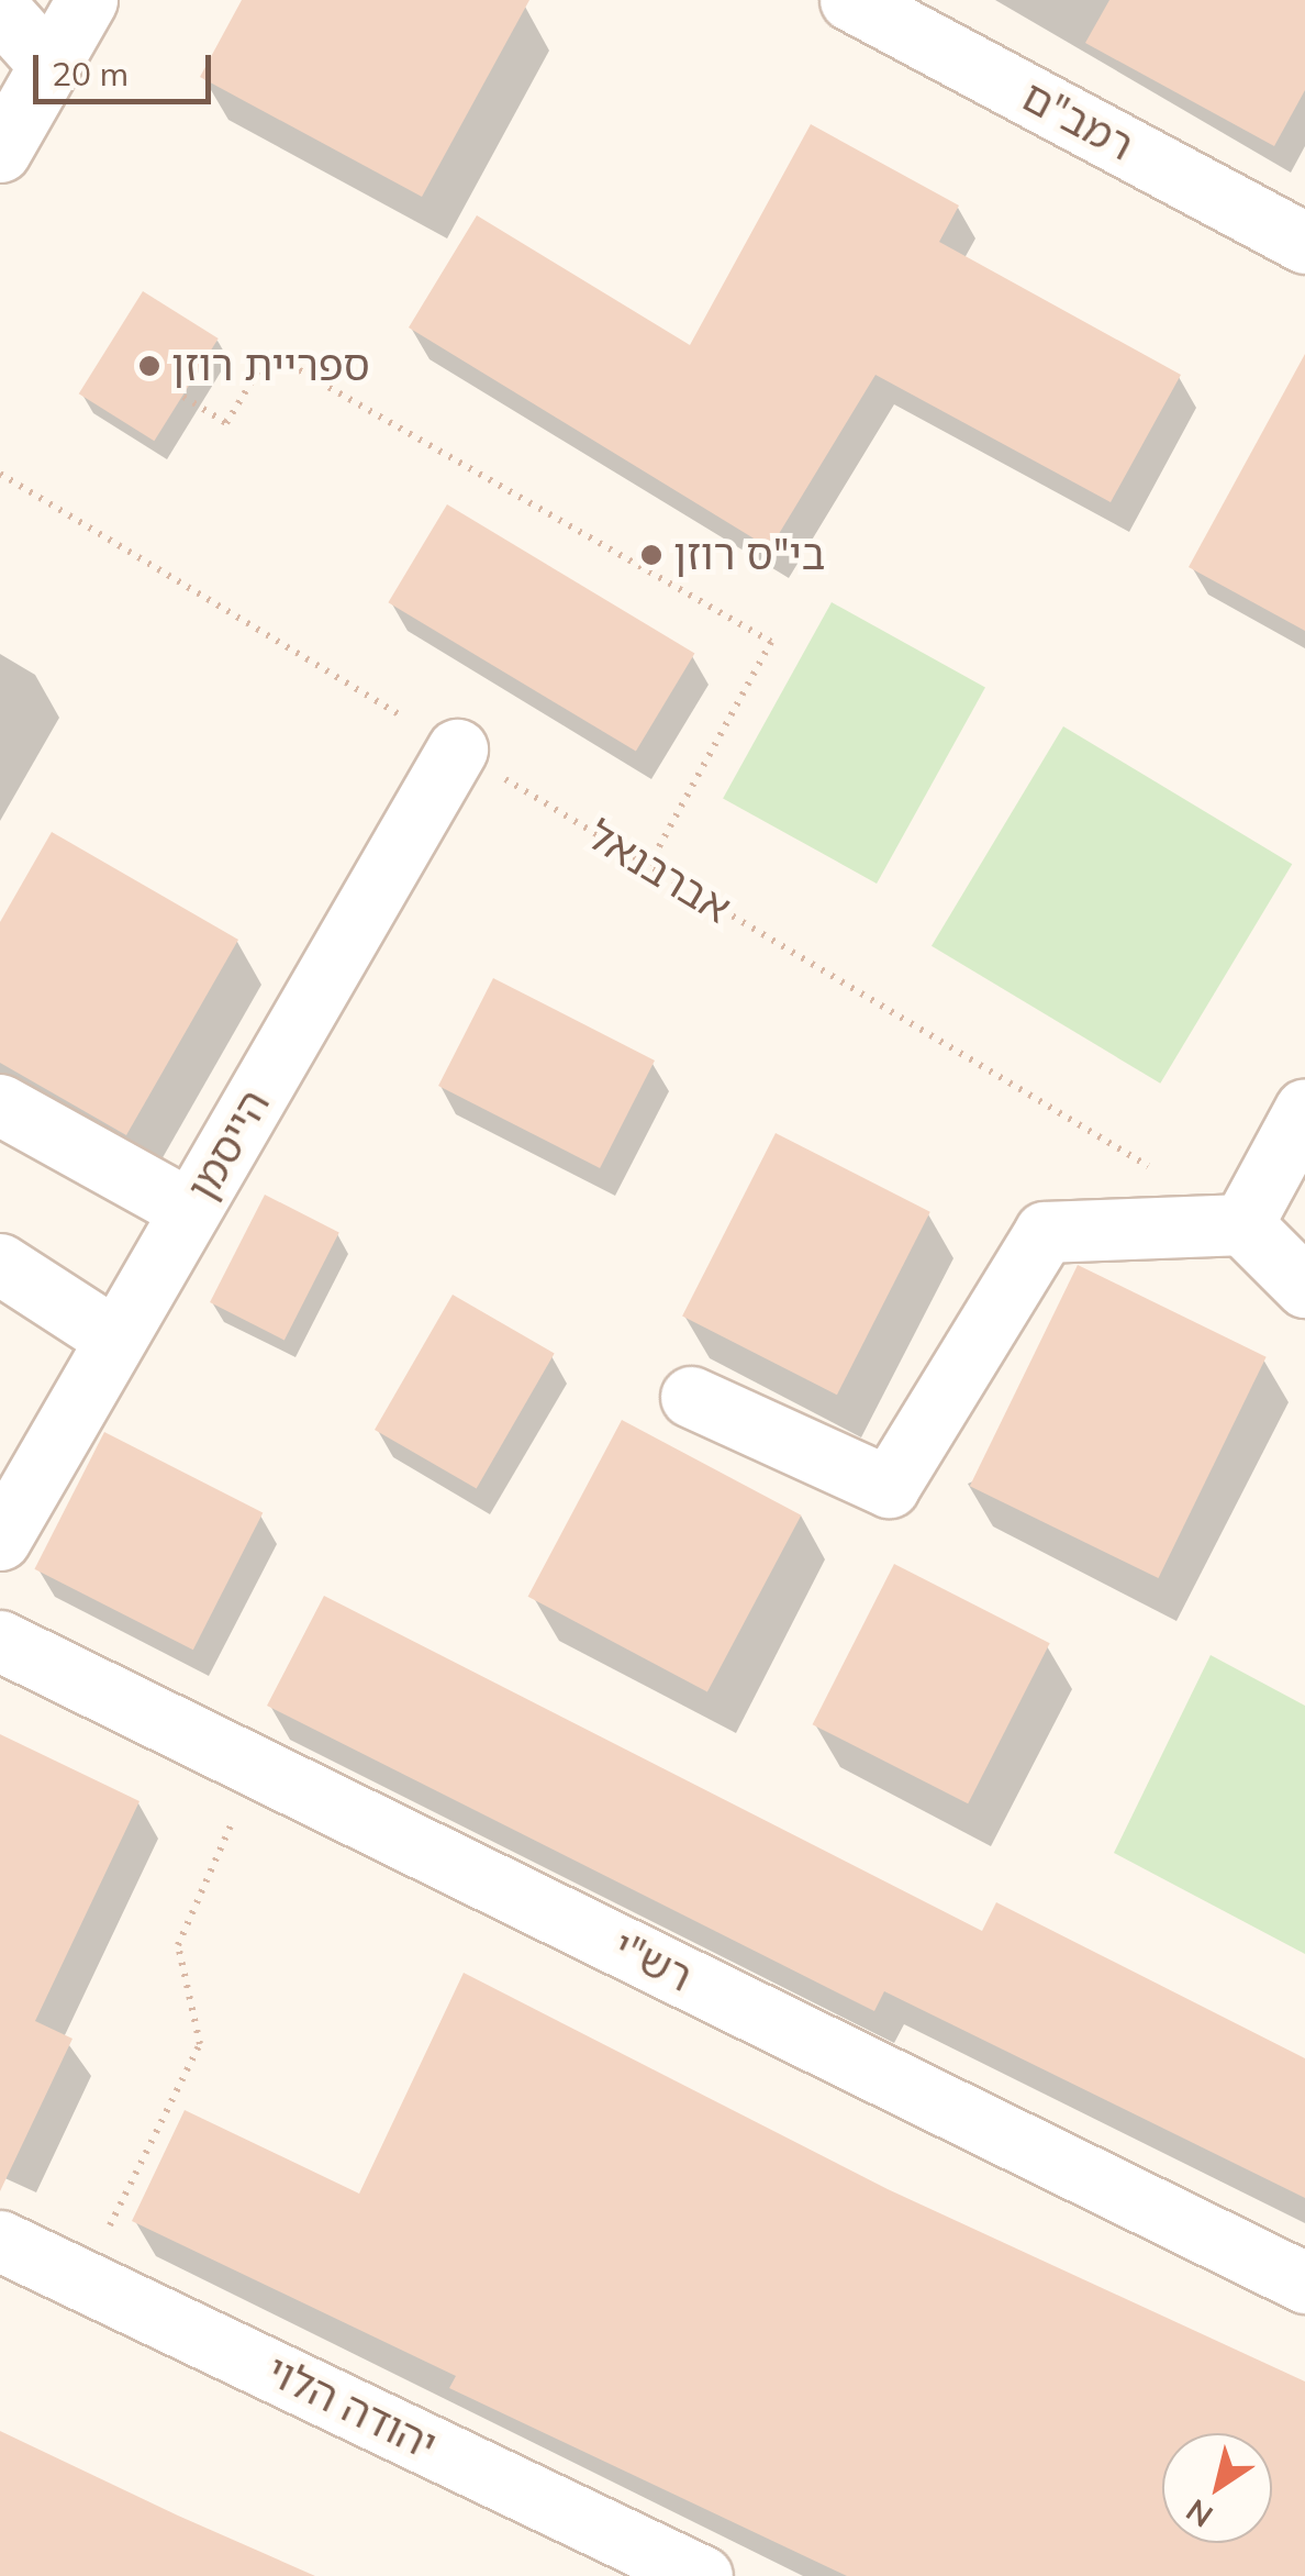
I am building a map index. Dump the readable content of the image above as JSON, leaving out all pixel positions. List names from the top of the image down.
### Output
{
  "streets": {
    "street": [
      "רמב\"ם",
      "הייסמן",
      "רש\"י",
      "יהודה הלוי"
    ],
    "path": ["אברבנאל"]
  },
  "crossings": [
    ["אברבנאל", "הייסמן"]
  ],
  "places": ["ספריית רוזן", "בי\"ס רוזן"],
  "scale_bar": "20 m",
  "north": "bottom left"
}
